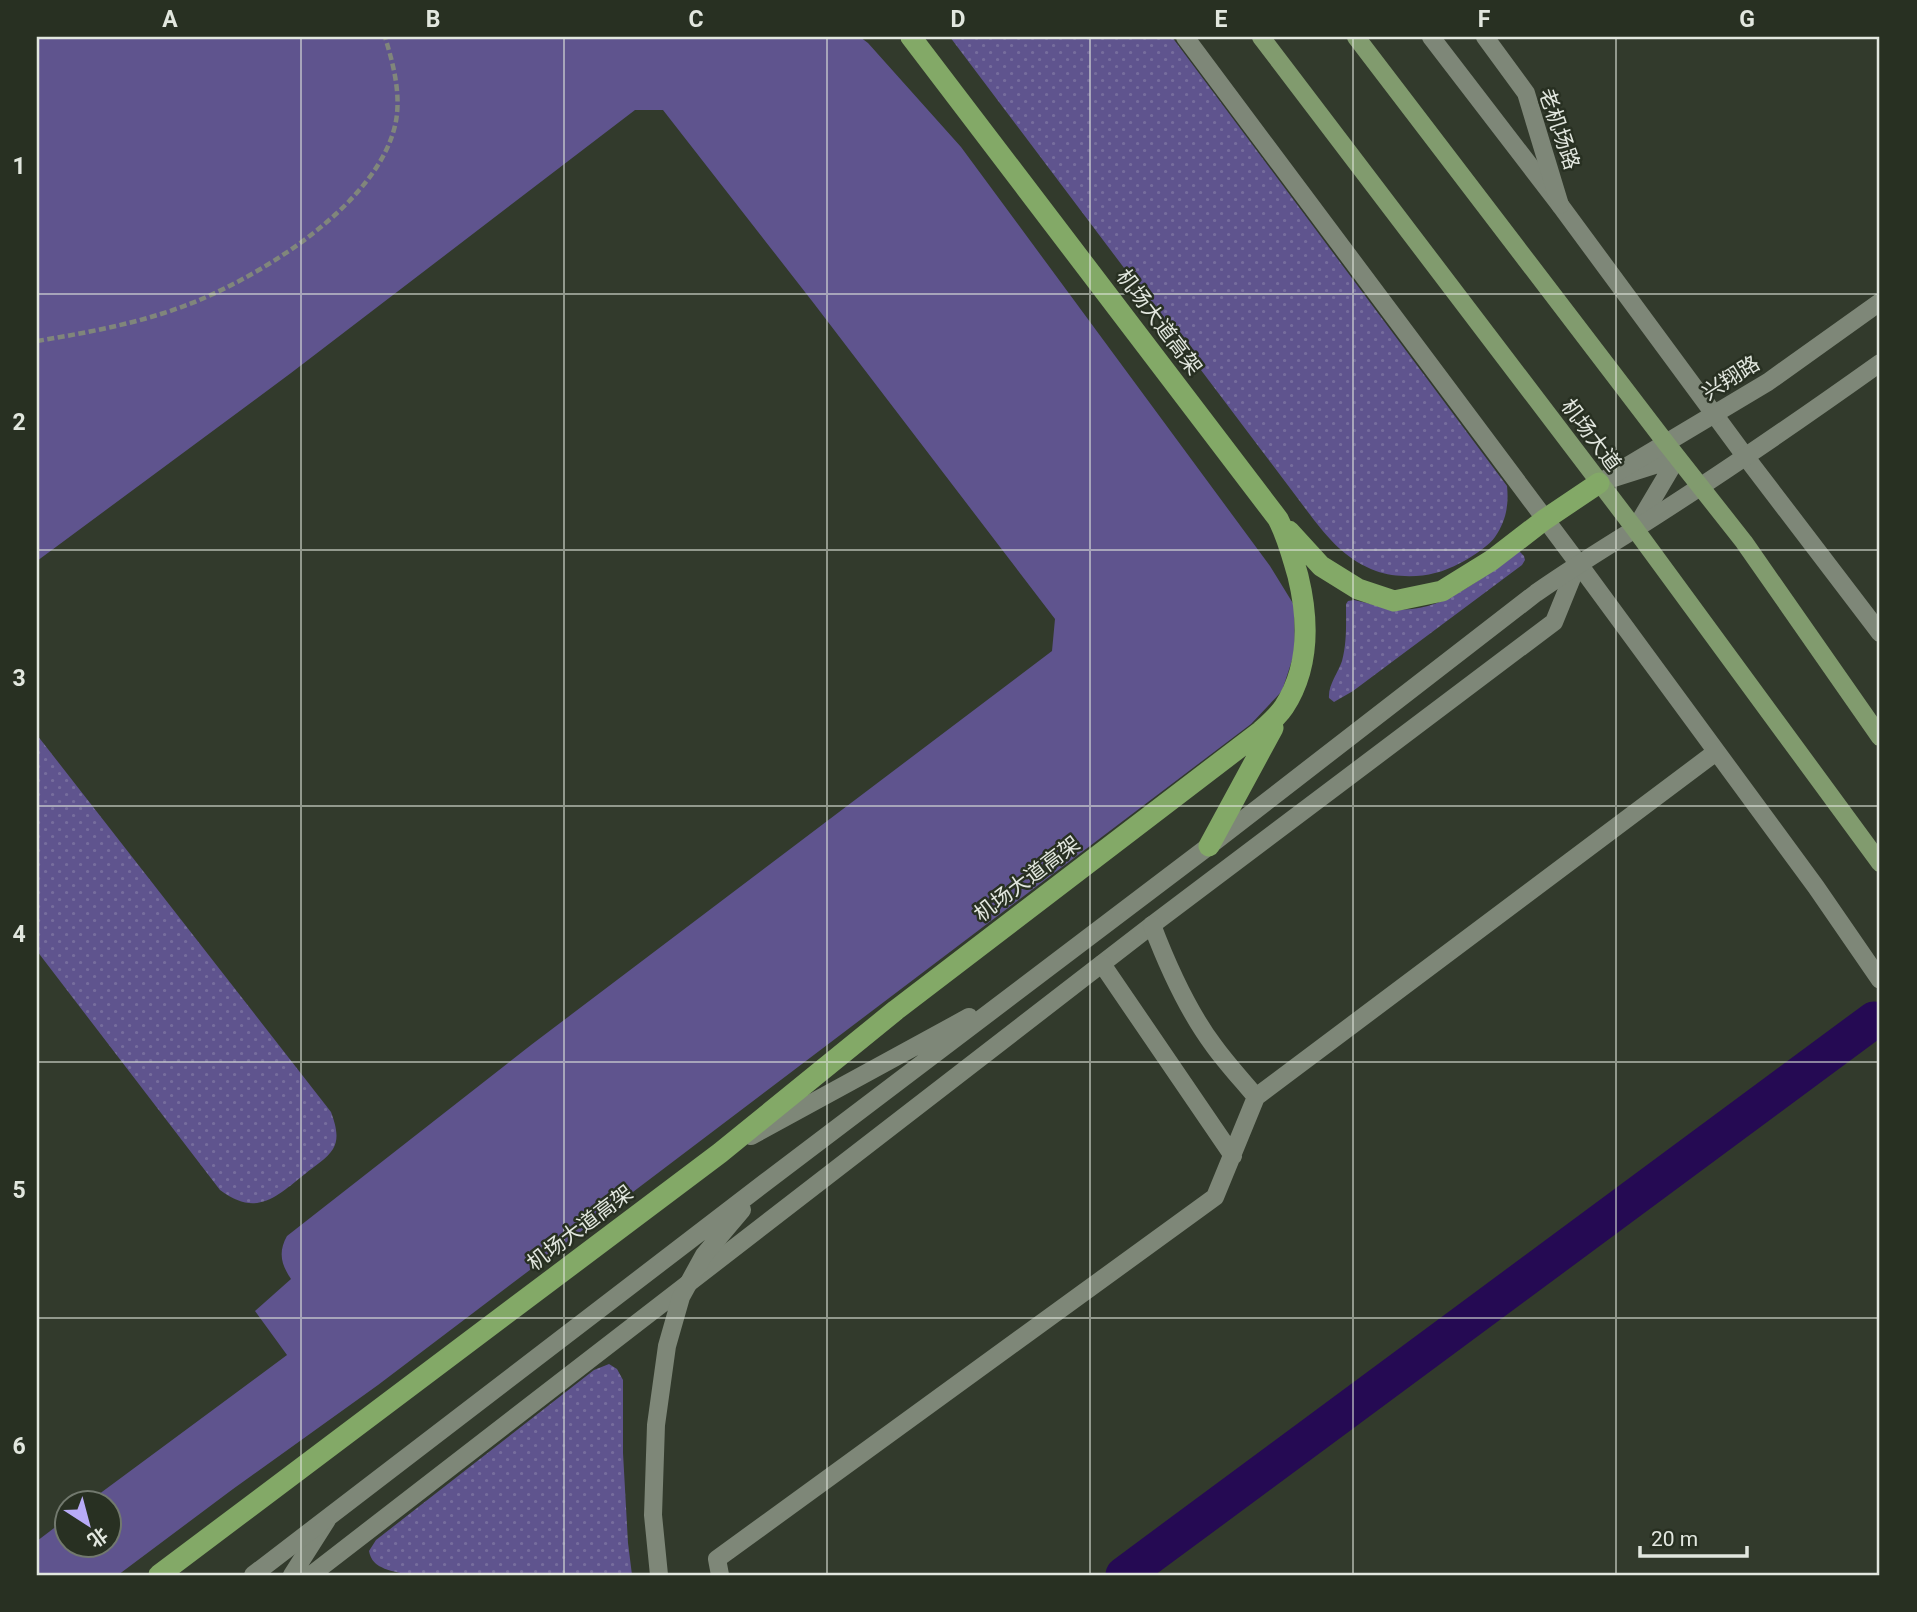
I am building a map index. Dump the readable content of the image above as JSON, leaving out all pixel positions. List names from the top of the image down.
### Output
{
  "streets": {
    "highway": ["机场大道高架"],
    "main road": ["机场大道"],
    "street": ["老机场路", "兴翔路"]
  },
  "crossings": [
    ["兴翔路", "机场大道"]
  ],
  "scale_bar": "20 m",
  "north": "bottom right",
  "grid": {
    "columns": [
      "A",
      "B",
      "C",
      "D",
      "E",
      "F",
      "G"
    ],
    "rows": [
      "1",
      "2",
      "3",
      "4",
      "5",
      "6"
    ]
  }
}
